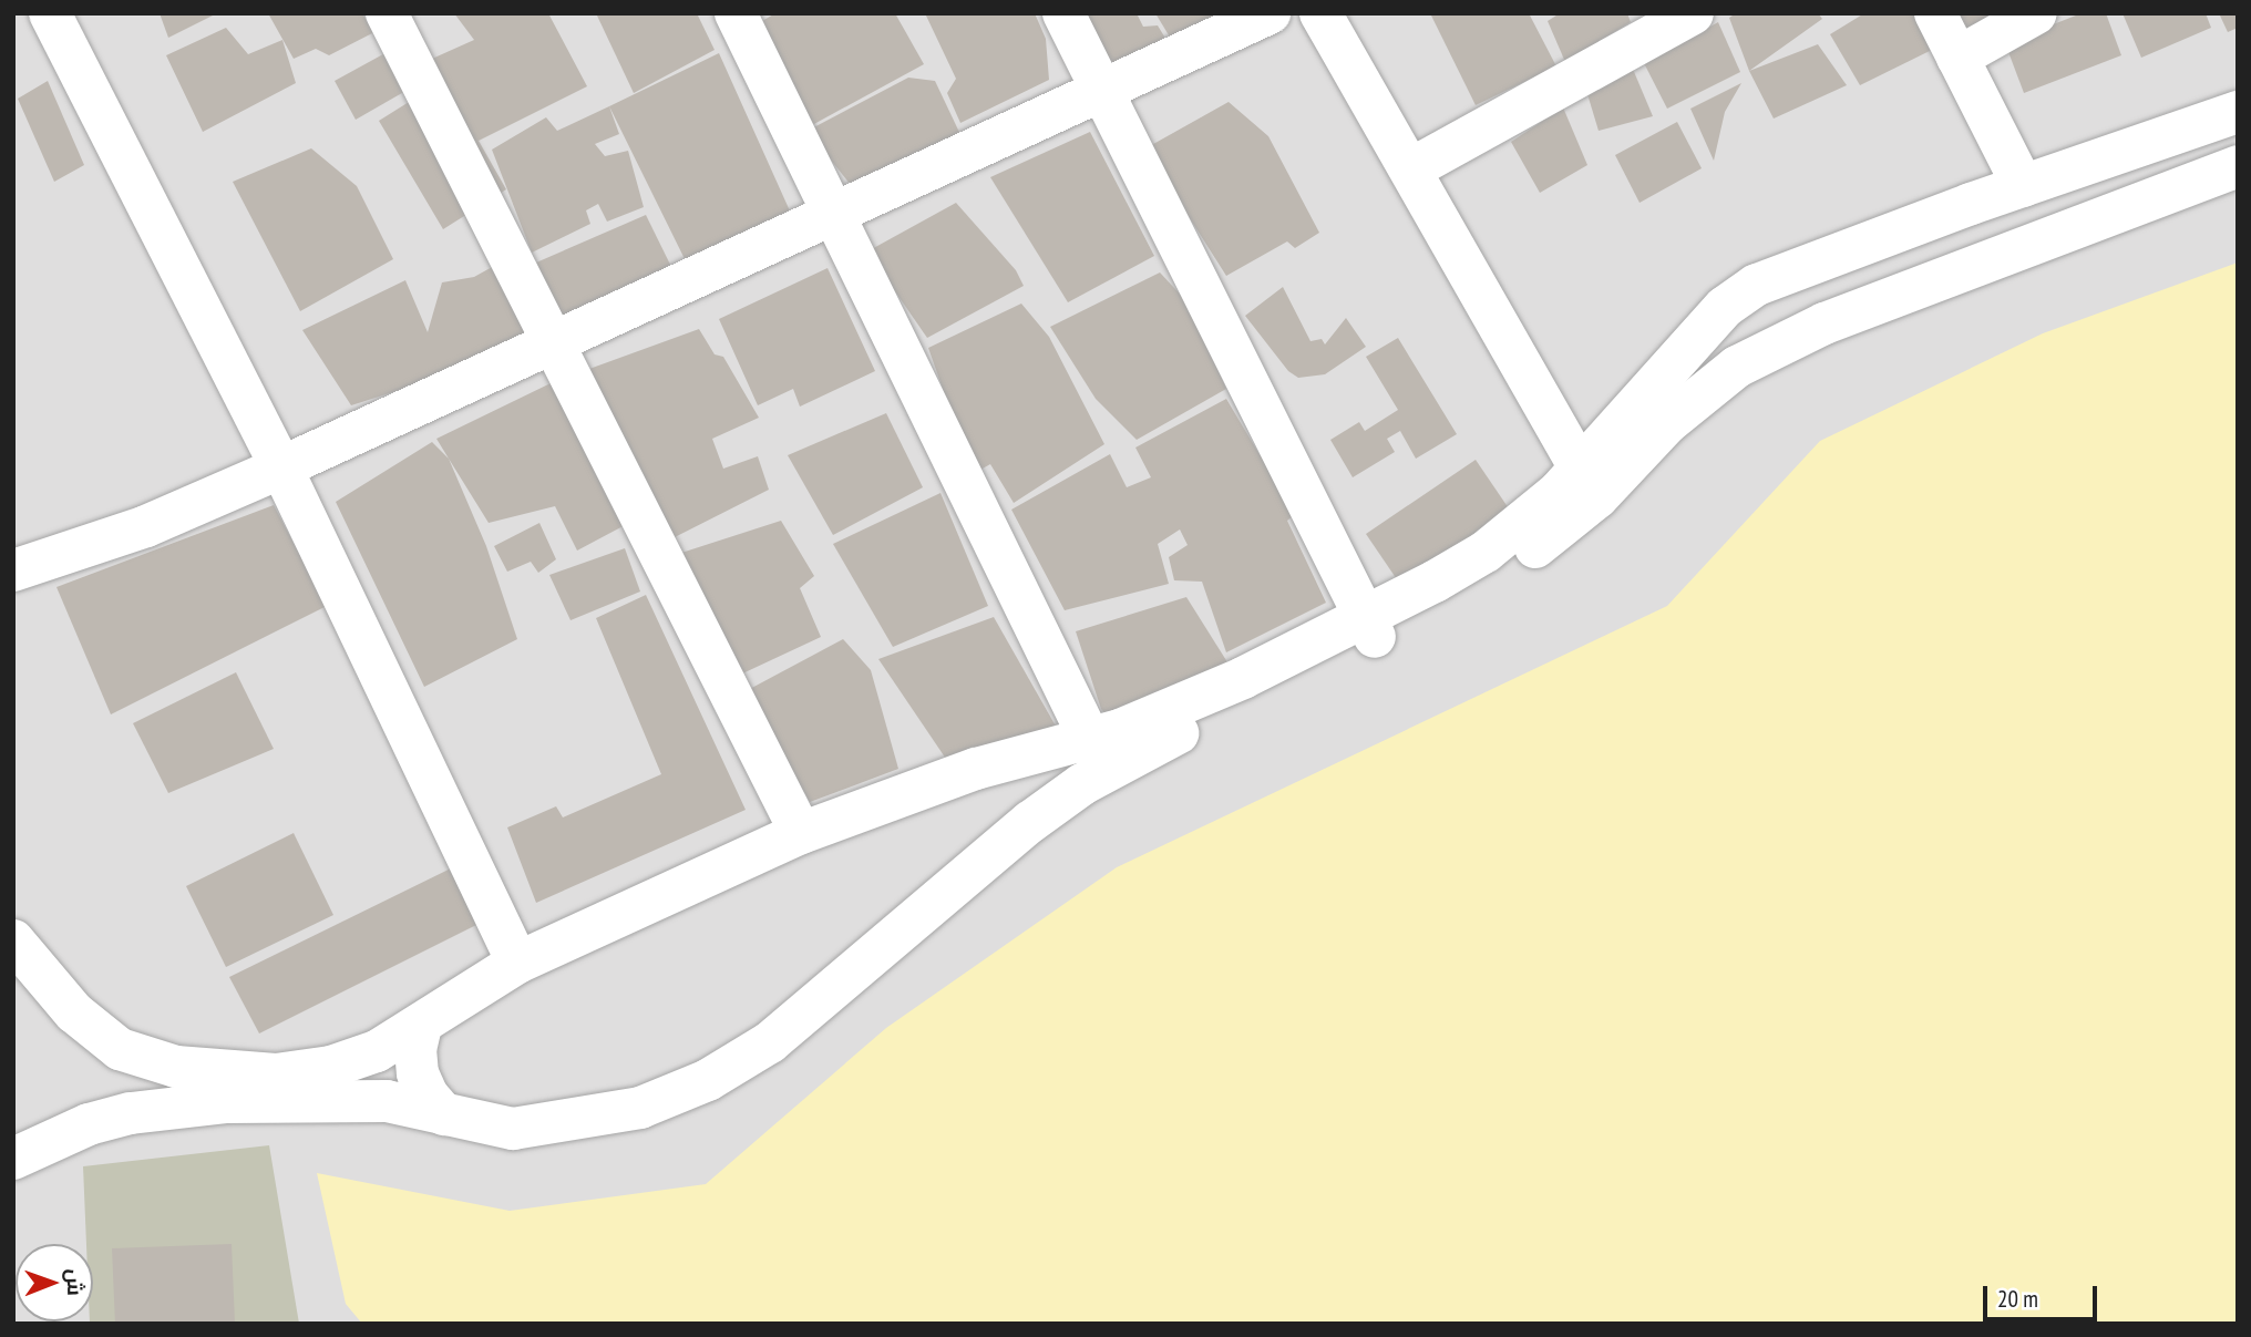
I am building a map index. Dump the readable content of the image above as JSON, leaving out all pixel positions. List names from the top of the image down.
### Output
{
  "scale_bar": "20 m",
  "north": "right"
}
